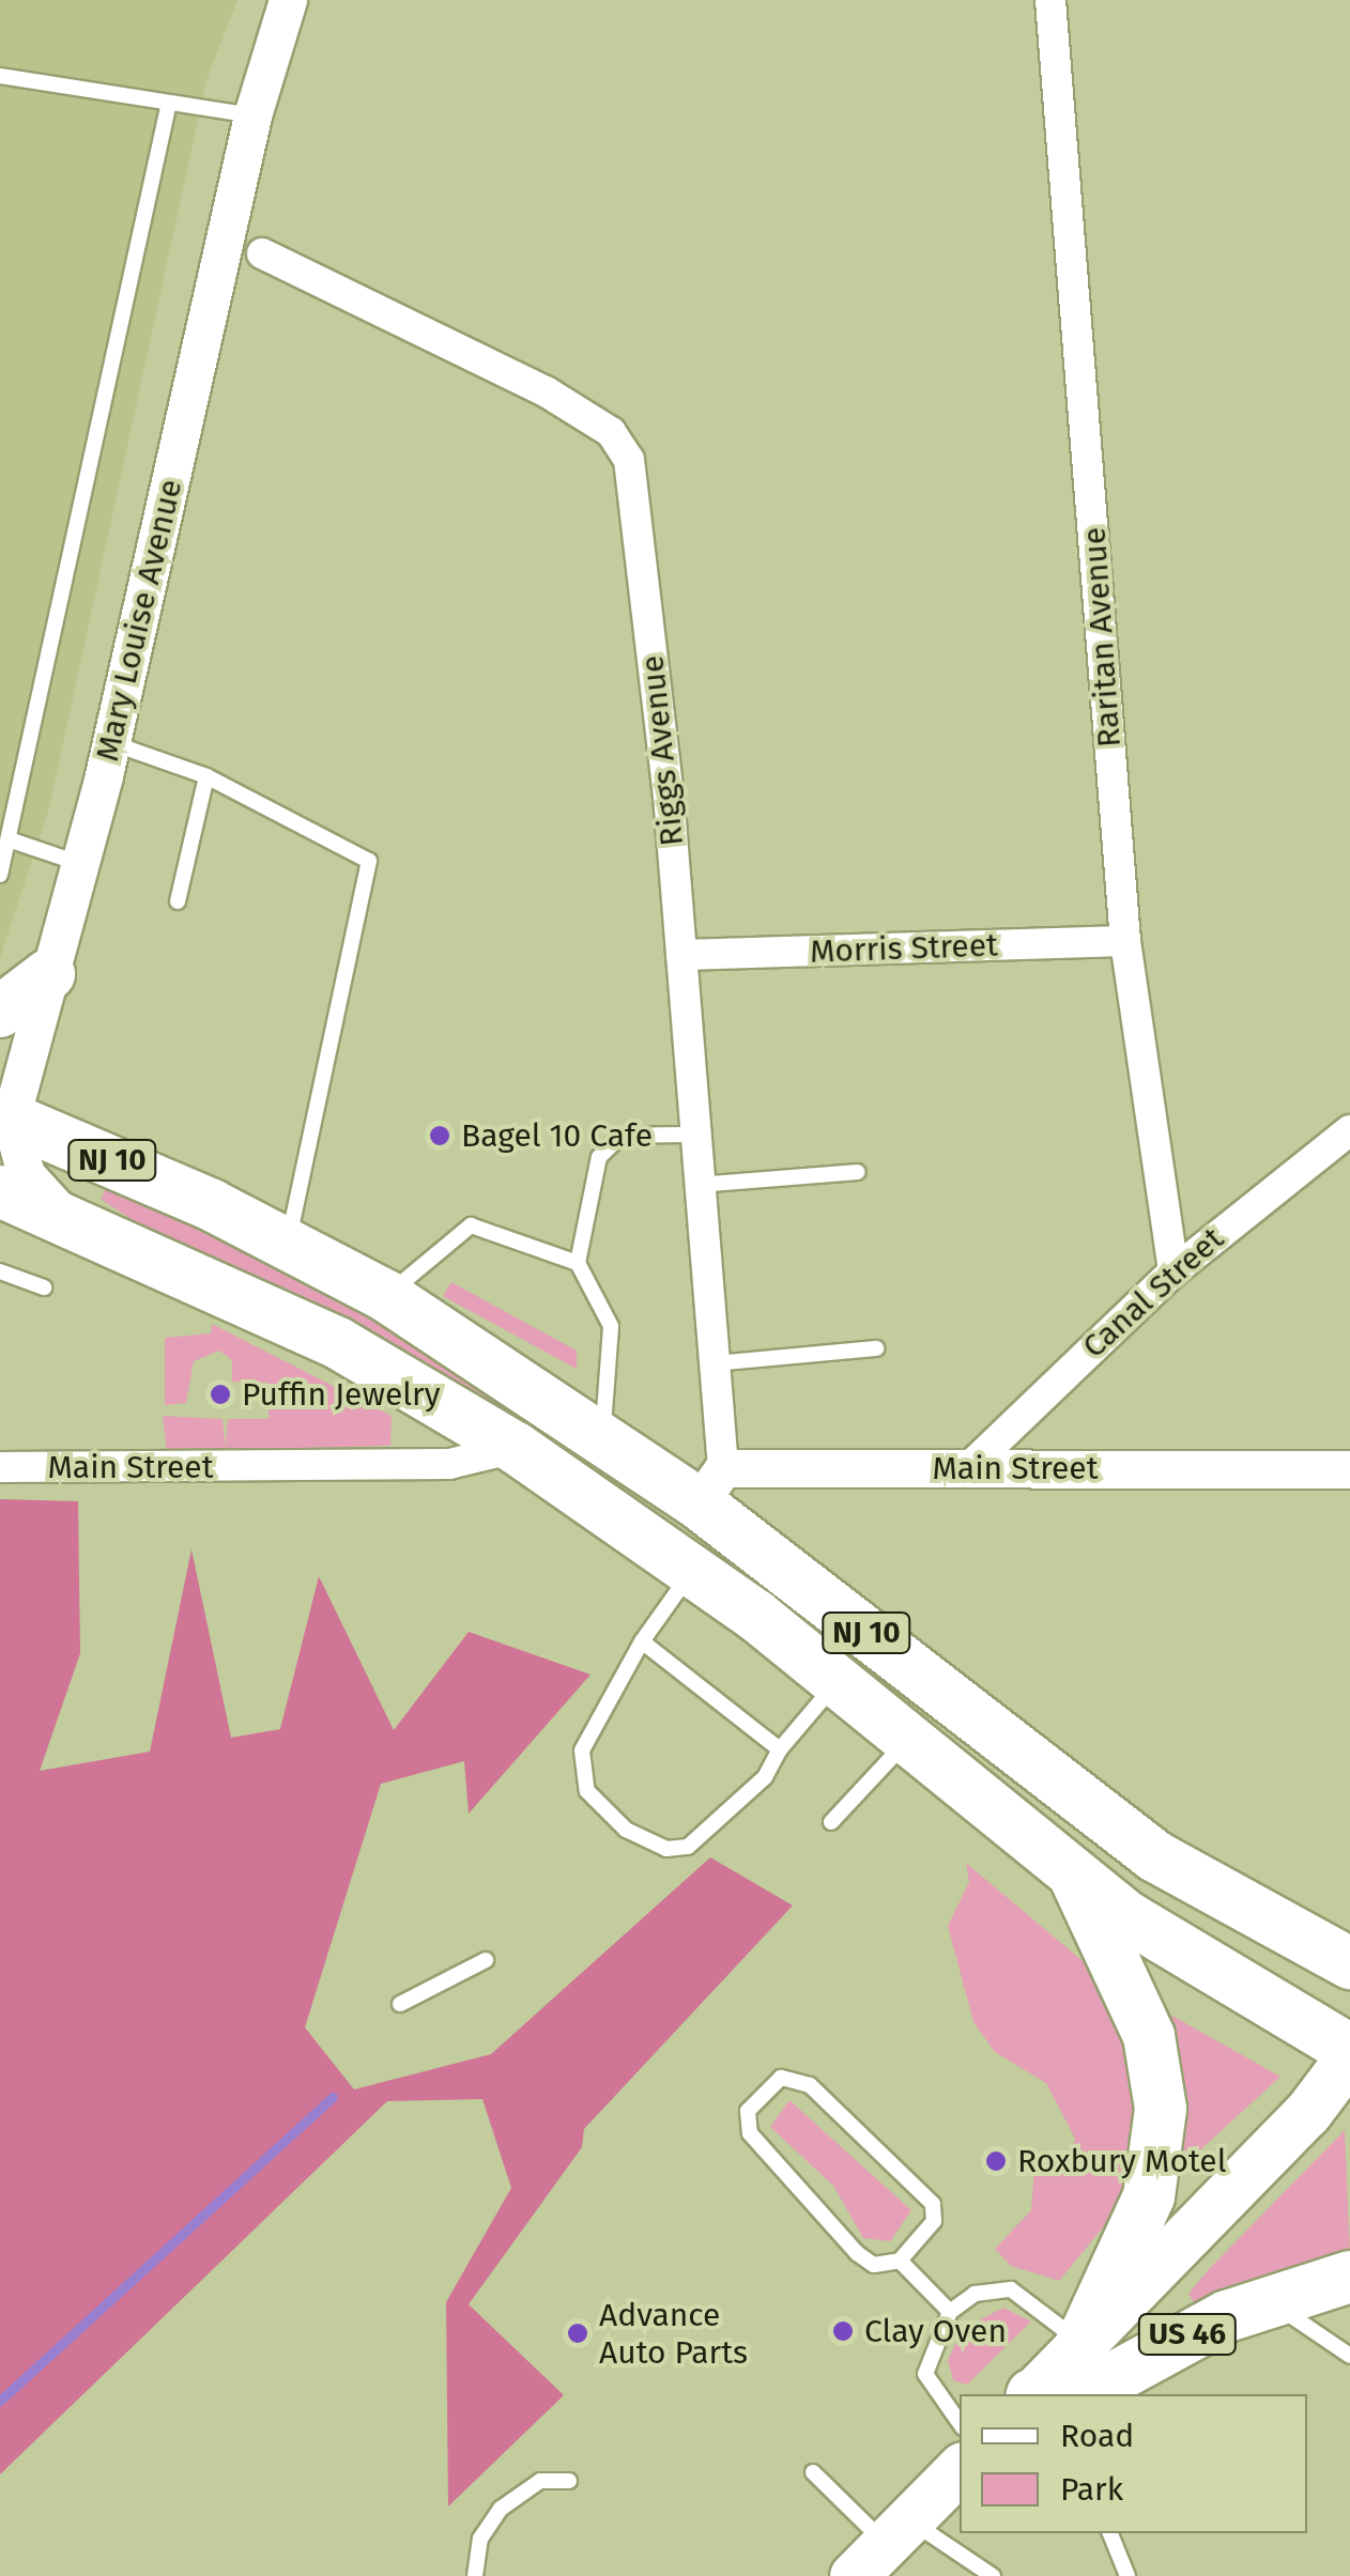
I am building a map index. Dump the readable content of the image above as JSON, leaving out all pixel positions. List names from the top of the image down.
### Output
{
  "streets": {
    "highway": ["NJ 10", "US 46"],
    "street": [
      "Mary Louise Avenue",
      "Raritan Avenue",
      "Riggs Avenue",
      "Morris Street",
      "Canal Street",
      "Main Street"
    ]
  },
  "crossings": [
    ["Mary Louise Avenue", "NJ 10"],
    ["Raritan Avenue", "Morris Street"],
    ["Raritan Avenue", "Canal Street"],
    ["Riggs Avenue", "Morris Street"],
    ["Riggs Avenue", "NJ 10"],
    ["Riggs Avenue", "Main Street"],
    ["NJ 10", "Main Street"],
    ["NJ 10", "US 46"],
    ["Canal Street", "Main Street"]
  ],
  "places": [
    "Bagel 10 Cafe",
    "Puffin Jewelry",
    "Roxbury Motel",
    "Clay Oven",
    "Advance Auto Parts"
  ],
  "legend": ["Road", "Park"]
}
